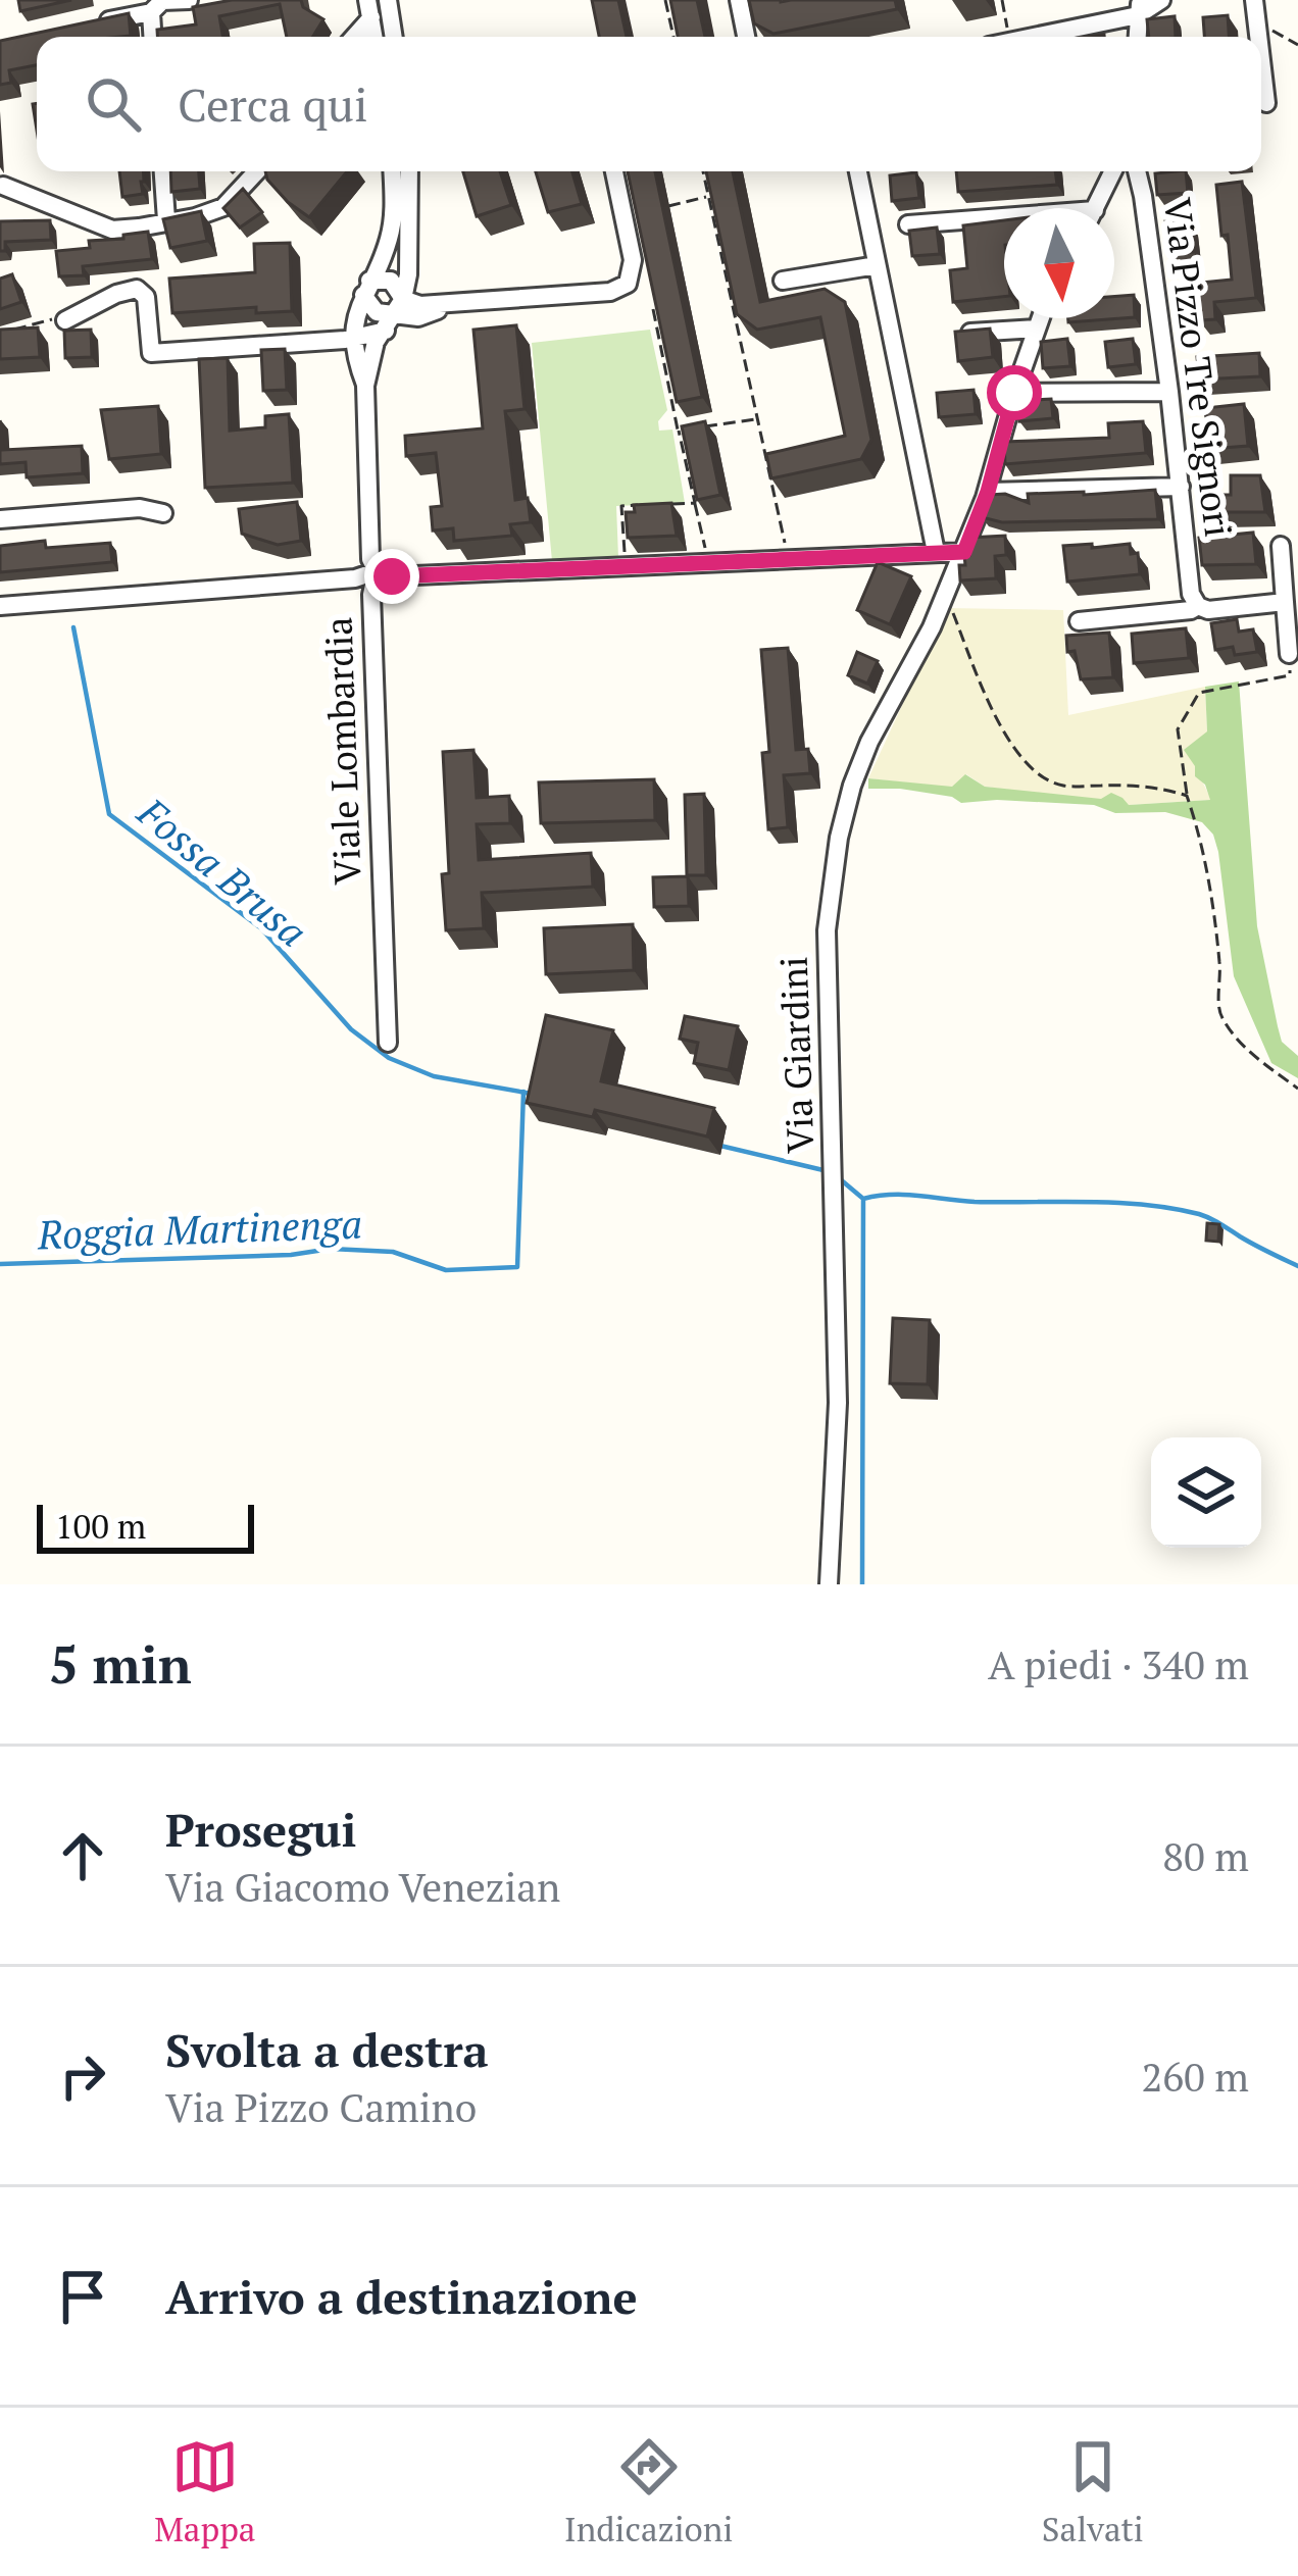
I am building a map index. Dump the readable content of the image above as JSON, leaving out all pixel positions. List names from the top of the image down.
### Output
{
  "streets": {
    "street": ["Via Pizzo Tre Signori", "Viale Lombardia", "Via Giardini"]
  },
  "water": ["Fossa Brusa", "Roggia Martinenga"],
  "scale_bar": "100 m",
  "north": "bottom",
  "page": {
    "search": "Cerca qui",
    "scale": "100 m",
    "heading": ["5 min", "A piedi · 340 m"],
    "list": [
      ["Prosegui", "Via Giacomo Venezian", "80 m"],
      ["Svolta a destra", "Via Pizzo Camino", "260 m"],
      "Arrivo a destinazione"
    ],
    "nav": ["Mappa", "Indicazioni", "Salvati"]
  }
}
